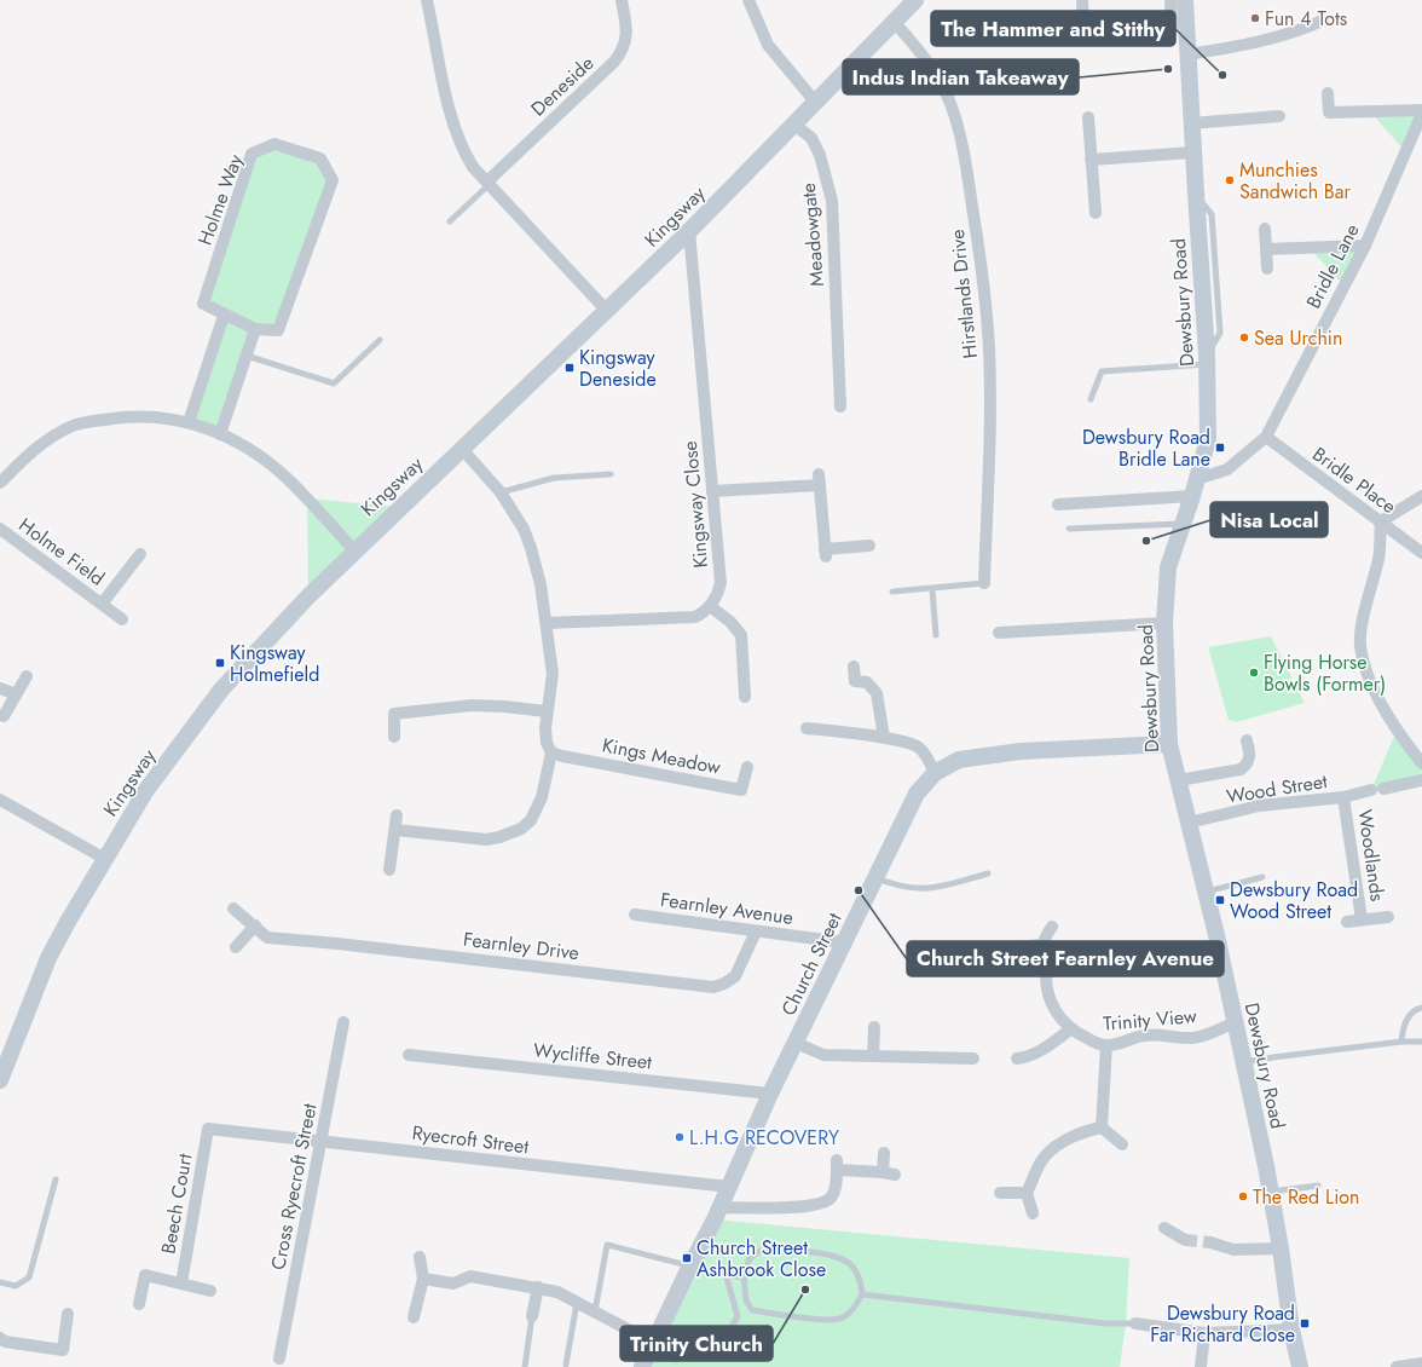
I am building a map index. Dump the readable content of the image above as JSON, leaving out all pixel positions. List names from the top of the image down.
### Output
{
  "streets": {
    "street": [
      "Deneside",
      "Holme Way",
      "Kingsway",
      "Meadowgate",
      "Bridle Lane",
      "Hirstlands Drive",
      "Dewsbury Road",
      "Bridle Place",
      "Kingsway Close",
      "Holme Field",
      "Kings Meadow",
      "Wood Street",
      "Woodlands",
      "Fearnley Avenue",
      "Fearnley Drive",
      "Church Street",
      "Trinity View",
      "Wycliffe Street",
      "Ryecroft Street",
      "Cross Ryecroft Street",
      "Beech Court"
    ]
  },
  "crossings": [
    ["Kingsway", "Meadowgate"],
    ["Kingsway", "Hirstlands Drive"],
    ["Kingsway", "Kingsway Close"],
    ["Bridle Lane", "Dewsbury Road"],
    ["Bridle Lane", "Bridle Place"],
    ["Dewsbury Road", "Wood Street"],
    ["Dewsbury Road", "Church Street"],
    ["Dewsbury Road", "Trinity View"],
    ["Wood Street", "Woodlands"],
    ["Fearnley Avenue", "Fearnley Drive"],
    ["Fearnley Avenue", "Church Street"],
    ["Church Street", "Wycliffe Street"],
    ["Church Street", "Ryecroft Street"],
    ["Ryecroft Street", "Cross Ryecroft Street"],
    ["Ryecroft Street", "Beech Court"]
  ],
  "places": {
    "other": [
      "Fun 4 Tots",
      "Indus Indian Takeaway",
      "The Hammer and Stithy",
      "Munchies Sandwich Bar",
      "Sea Urchin",
      "Nisa Local",
      "Flying Horse Bowls (Former)",
      "Church Street Fearnley Avenue",
      "L.H.G RECOVERY",
      "The Red Lion",
      "Trinity Church"
    ],
    "transit": [
      "Kingsway Deneside",
      "Dewsbury Road Bridle Lane",
      "Kingsway Holmefield",
      "Dewsbury Road Wood Street",
      "Church Street Ashbrook Close",
      "Dewsbury Road Far Richard Close"
    ]
  }
}
